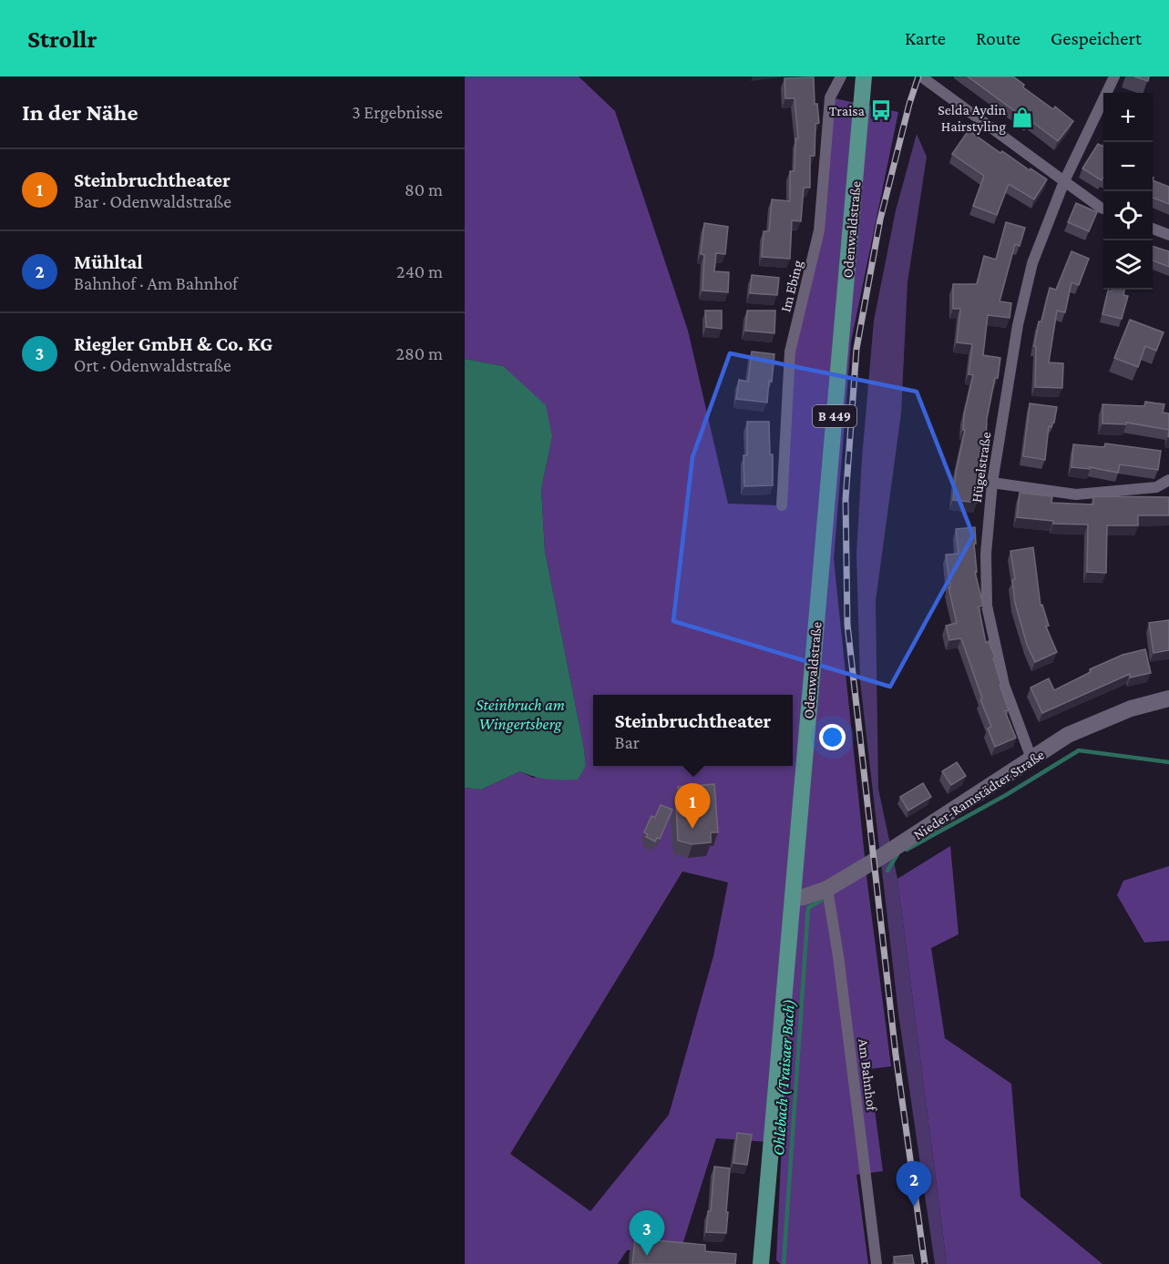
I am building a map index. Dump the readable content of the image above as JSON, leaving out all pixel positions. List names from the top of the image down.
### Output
{
  "streets": {
    "main road": ["Odenwaldstraße", "B 449"],
    "street": [
      "Im Ebing",
      "Hügelstraße",
      "Nieder-Ramstädter Straße",
      "Am Bahnhof"
    ]
  },
  "crossings": [
    ["Odenwaldstraße", "Nieder-Ramstädter Straße"],
    ["Hügelstraße", "Nieder-Ramstädter Straße"],
    ["Nieder-Ramstädter Straße", "Am Bahnhof"]
  ],
  "water": ["Steinbruch am Wingertsberg", "Ohlebach (Traisaer Bach)"],
  "places": {
    "bus stop": ["Traisa"],
    "shop": ["Selda Aydin Hairstyling"]
  },
  "page": {
    "header": "Strollr",
    "nav": ["Karte", "Route", "Gespeichert"],
    "heading": ["In der Nähe", "3 Ergebnisse"],
    "map_buttons": ["+", "−"],
    "list": [
      {
        "mark": "1",
        "name": "Steinbruchtheater",
        "note": "Bar · Odenwaldstraße",
        "value": "80 m"
      },
      {
        "mark": "2",
        "name": "Mühltal",
        "note": "Bahnhof · Am Bahnhof",
        "value": "240 m"
      },
      {
        "mark": "3",
        "name": "Riegler GmbH & Co. KG",
        "note": "Ort · Odenwaldstraße",
        "value": "280 m"
      }
    ],
    "popup": ["Steinbruchtheater", "Bar"],
    "pins": ["1", "2", "3"]
  }
}
